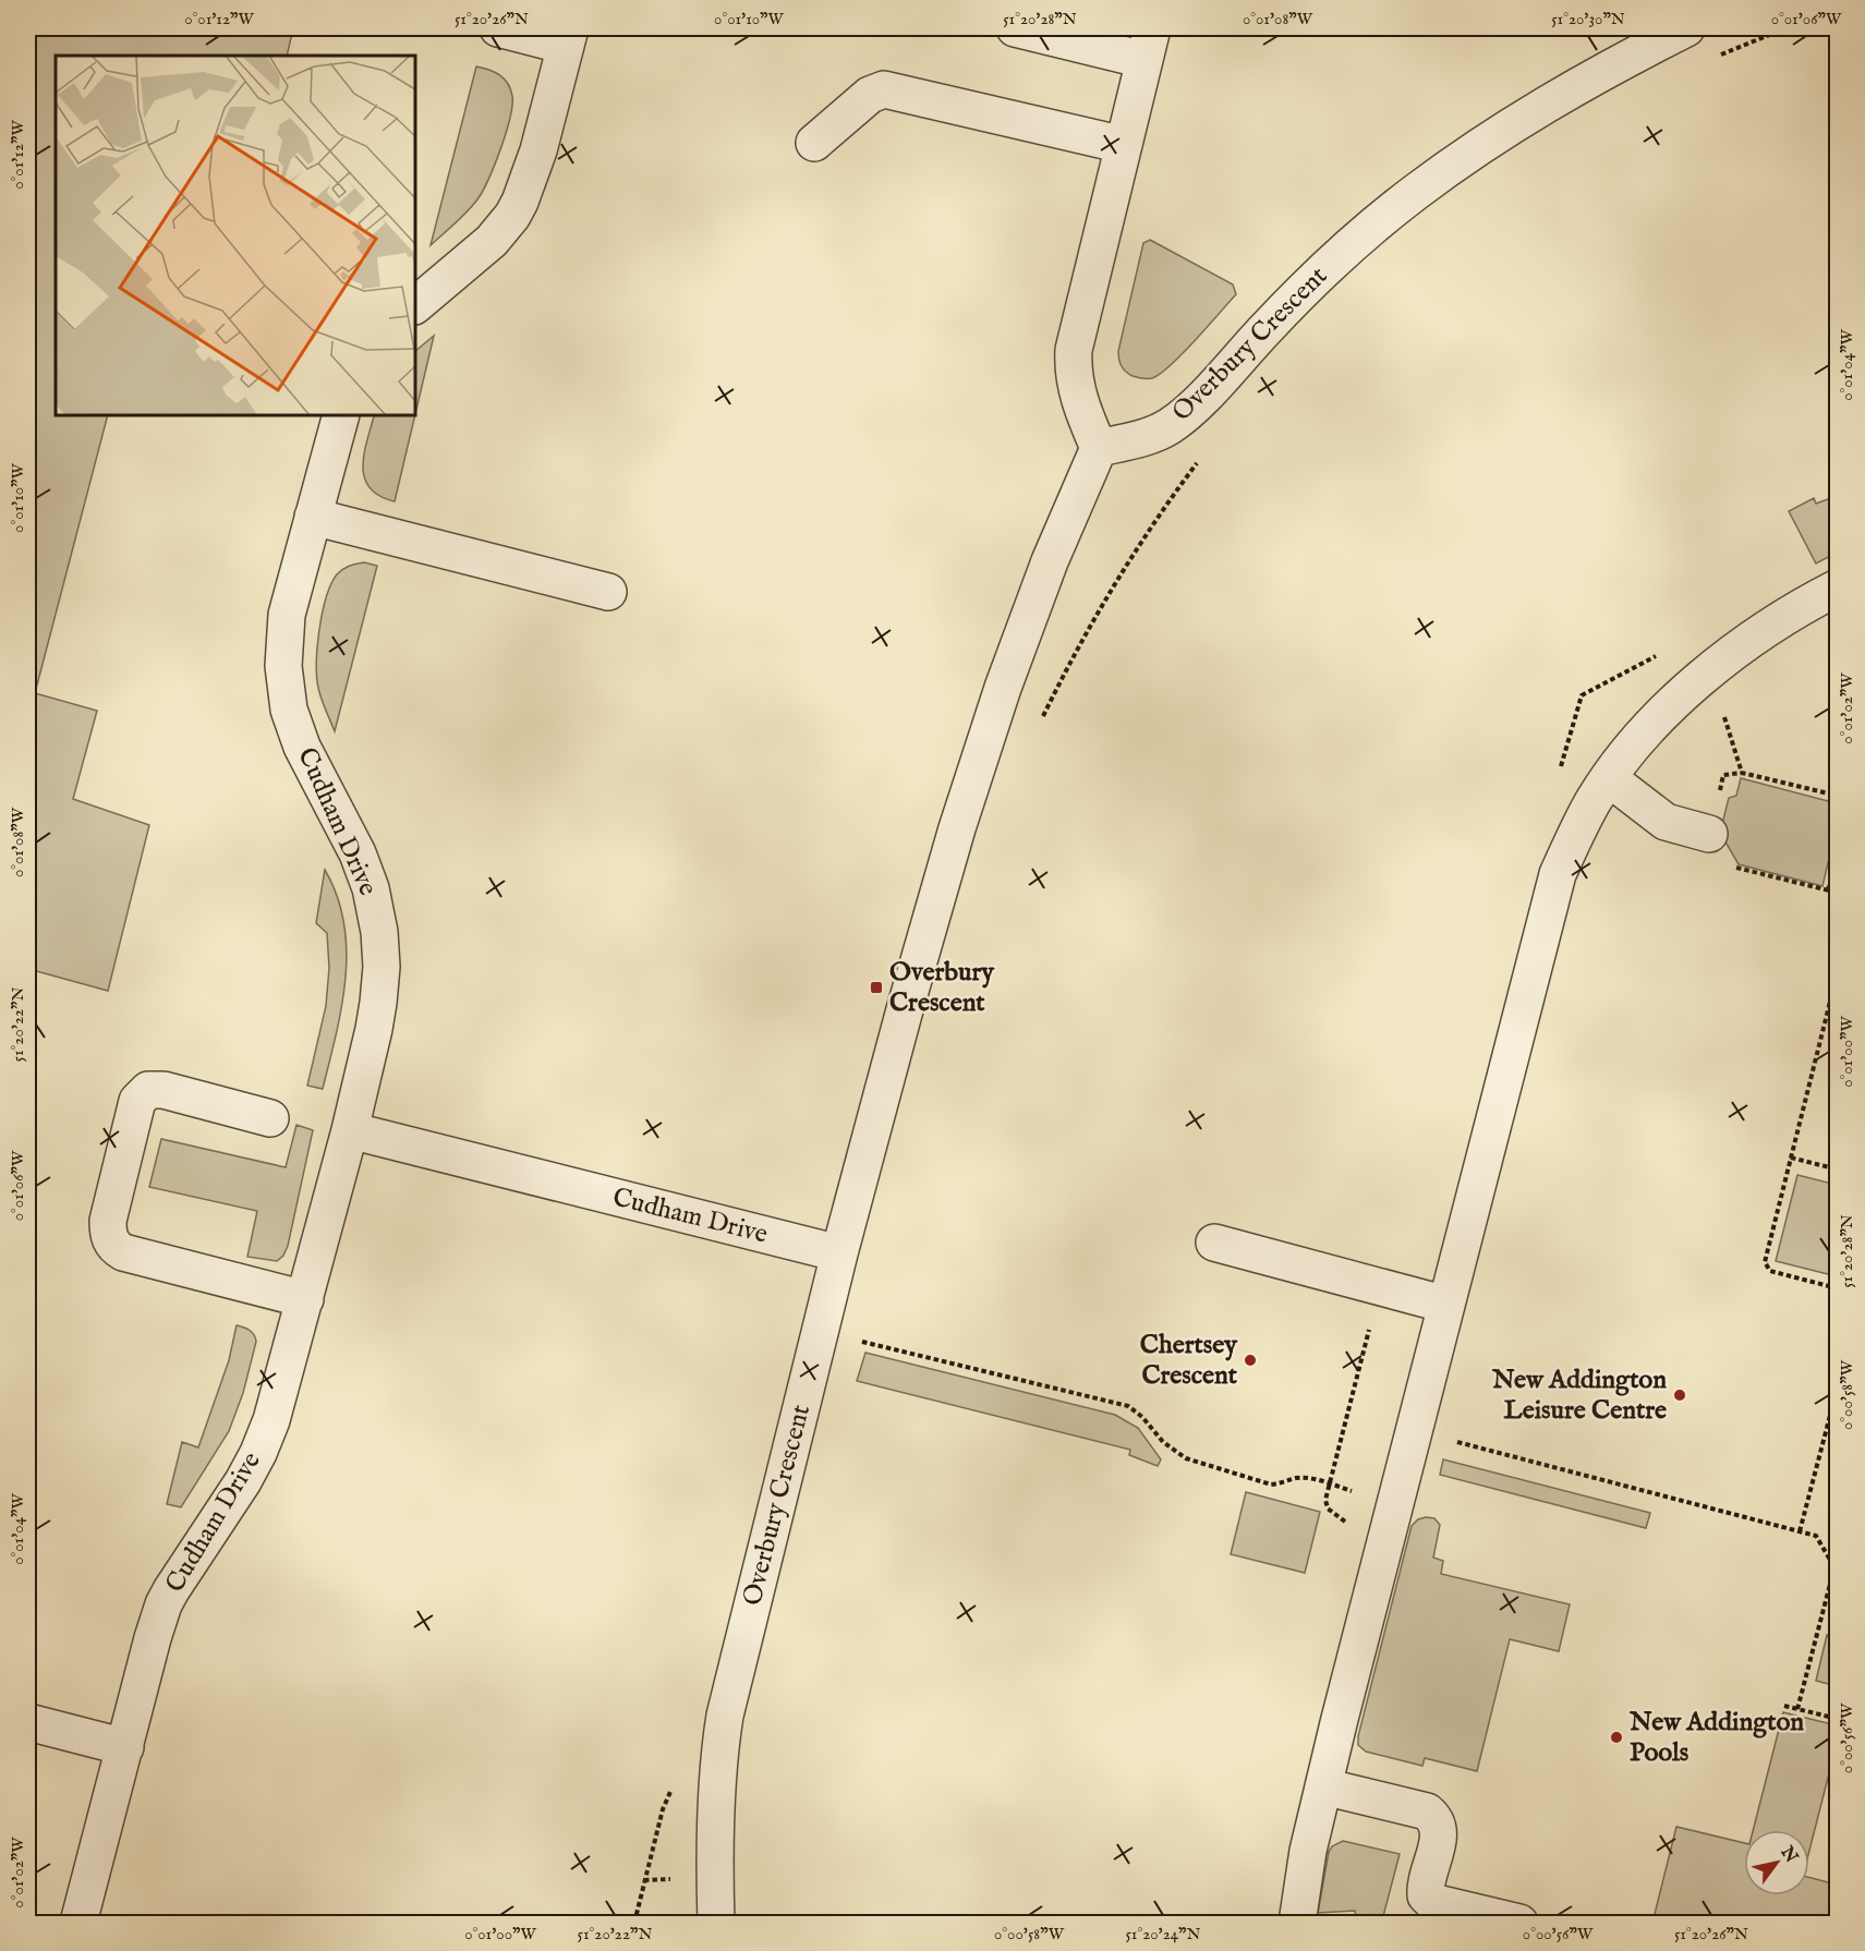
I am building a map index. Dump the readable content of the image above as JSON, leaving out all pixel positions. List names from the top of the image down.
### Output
{
  "streets": {
    "street": ["Overbury Crescent", "Cudham Drive"]
  },
  "crossings": [
    ["Overbury Crescent", "Cudham Drive"]
  ],
  "places": {
    "transit": ["Overbury Crescent"],
    "other": ["Chertsey Crescent", "New Addington Leisure Centre", "New Addington Pools"]
  },
  "north": "top right",
  "coordinates": [
    "0°01'12\"W",
    "51°20'26\"N",
    "0°01'10\"W",
    "51°20'28\"N",
    "0°01'08\"W",
    "51°20'30\"N",
    "0°01'06\"W",
    "0°01'04\"W",
    "0°01'02\"W",
    "51°20'22\"N",
    "0°01'00\"W",
    "0°00'58\"W",
    "0°00'56\"W",
    "51°20'24\"N"
  ]
}
